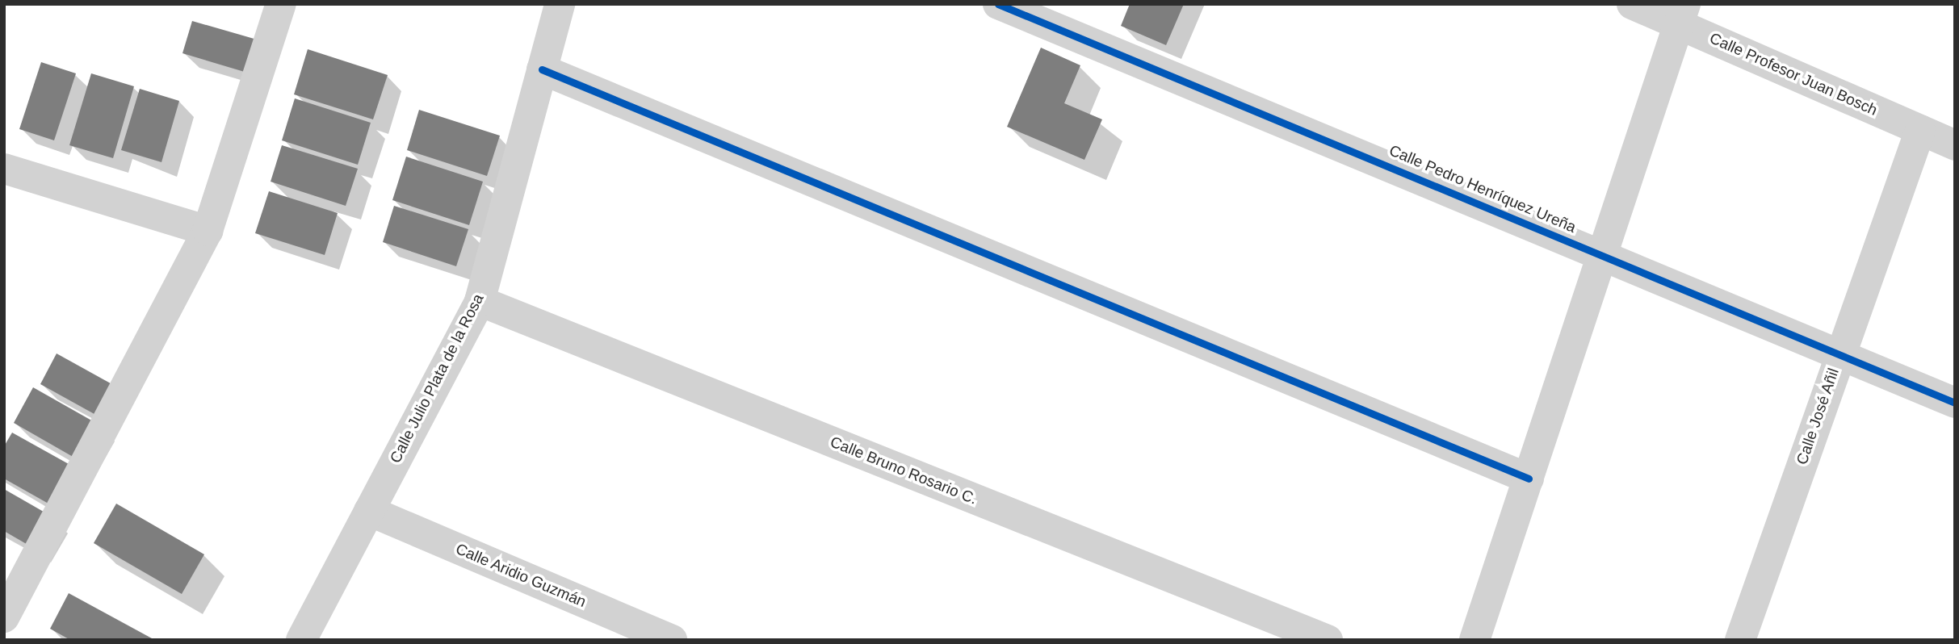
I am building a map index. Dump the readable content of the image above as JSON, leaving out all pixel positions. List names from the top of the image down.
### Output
{
  "streets": {
    "street": [
      "Calle Profesor Juan Bosch",
      "Calle Pedro Henríquez Ureña",
      "Calle Julio Plata de la Rosa",
      "Calle José Añil",
      "Calle Bruno Rosario C.",
      "Calle Aridio Guzmán"
    ]
  },
  "crossings": [
    ["Calle Profesor Juan Bosch", "Calle José Añil"],
    ["Calle Pedro Henríquez Ureña", "Calle José Añil"],
    ["Calle Julio Plata de la Rosa", "Calle Bruno Rosario C."],
    ["Calle Julio Plata de la Rosa", "Calle Aridio Guzmán"]
  ]
}
